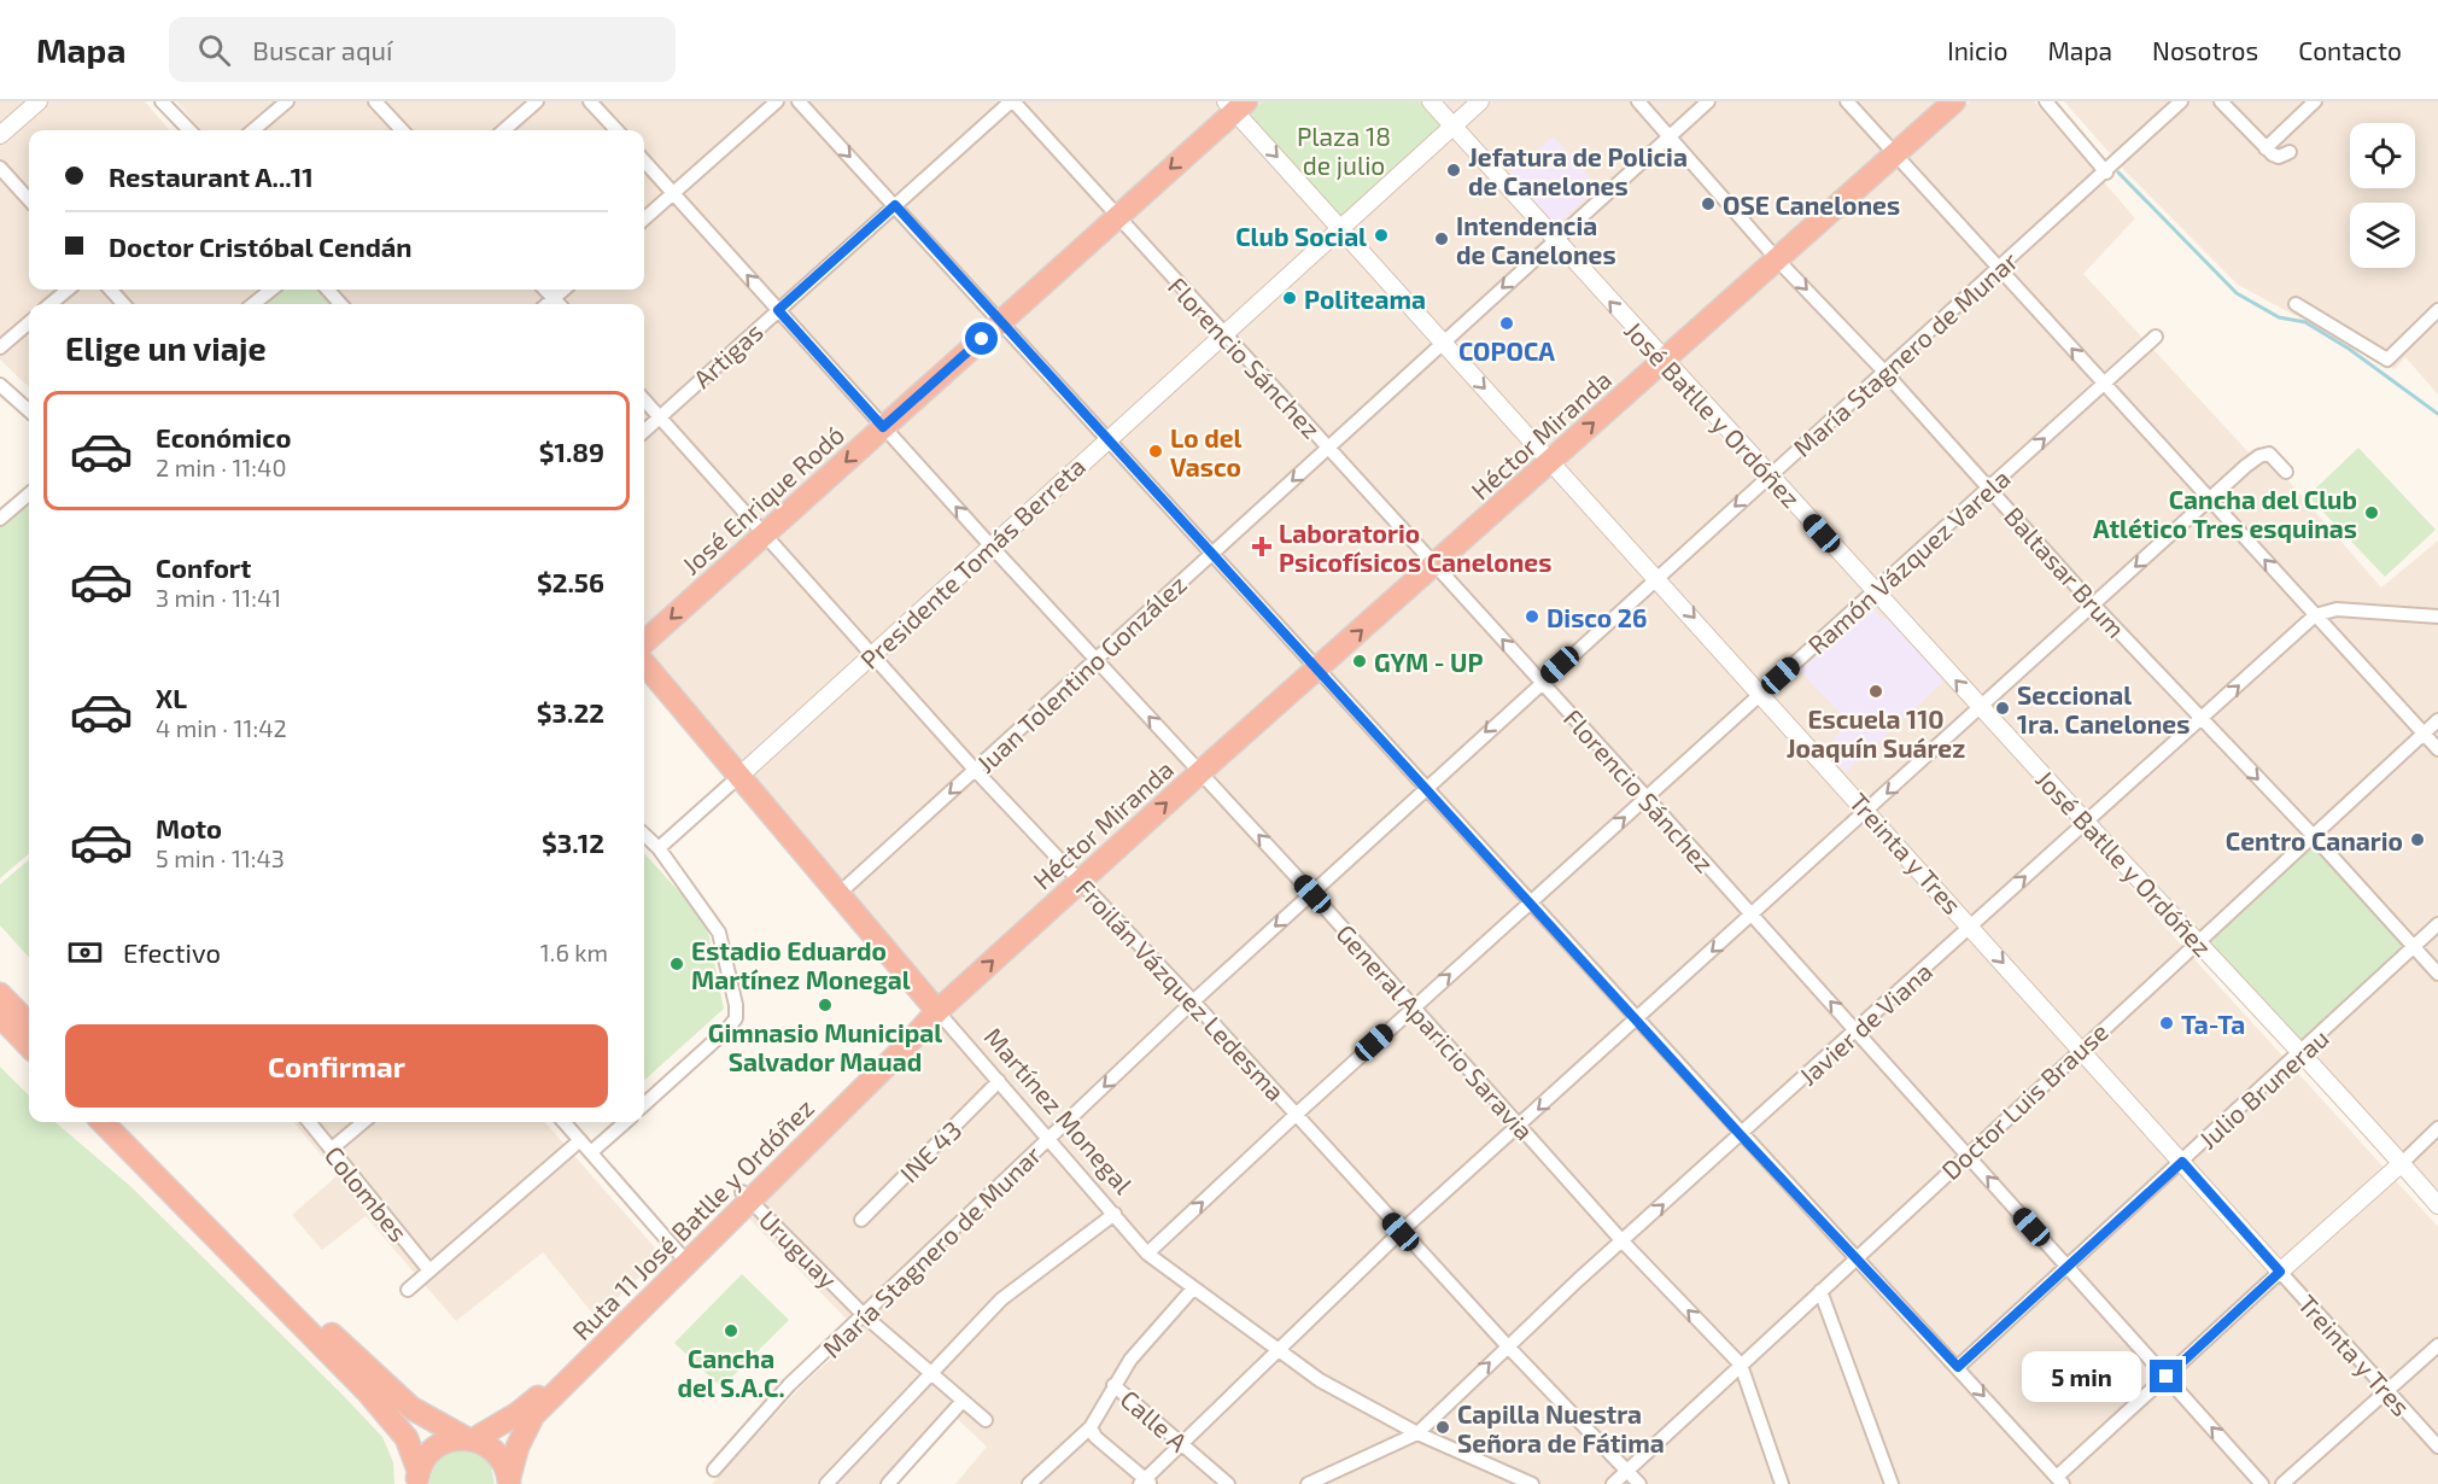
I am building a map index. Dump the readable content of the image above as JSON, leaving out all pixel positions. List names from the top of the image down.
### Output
{
  "streets": {
    "highway": [
      "Héctor Miranda",
      "José Enrique Rodó",
      "Martínez Monegal",
      "Ruta 11 José Batlle y Ordóñez"
    ],
    "street": [
      "María Stagnero de Munar",
      "Artigas",
      "Florencio Sánchez",
      "José Batlle y Ordóñez",
      "Ramón Vázquez Varela",
      "Presidente Tomás Berreta",
      "Baltasar Brum",
      "Juan Tolentino González",
      "Treinta y Tres",
      "Froilán Vázquez Ledesma",
      "Javier de Viana",
      "General Aparicio Saravia",
      "Julio Brunerau",
      "Doctor Luis Brause",
      "INE 43",
      "Colombes",
      "Uruguay",
      "Calle A"
    ]
  },
  "crossings": [
    ["María Stagnero de Munar", "Florencio Sánchez"],
    ["María Stagnero de Munar", "José Batlle y Ordóñez"],
    ["María Stagnero de Munar", "Baltasar Brum"],
    ["María Stagnero de Munar", "Treinta y Tres"],
    ["María Stagnero de Munar", "Froilán Vázquez Ledesma"],
    ["María Stagnero de Munar", "General Aparicio Saravia"],
    ["María Stagnero de Munar", "Martínez Monegal"],
    ["María Stagnero de Munar", "Uruguay"],
    ["Artigas", "Florencio Sánchez"],
    ["Artigas", "Froilán Vázquez Ledesma"],
    ["Artigas", "General Aparicio Saravia"],
    ["Florencio Sánchez", "Héctor Miranda"],
    ["Florencio Sánchez", "José Enrique Rodó"],
    ["Florencio Sánchez", "Ramón Vázquez Varela"],
    ["Florencio Sánchez", "Presidente Tomás Berreta"],
    ["Florencio Sánchez", "Juan Tolentino González"],
    ["Florencio Sánchez", "Javier de Viana"],
    ["Florencio Sánchez", "Julio Brunerau"],
    ["Florencio Sánchez", "Doctor Luis Brause"],
    ["José Batlle y Ordóñez", "Héctor Miranda"],
    ["José Batlle y Ordóñez", "Ramón Vázquez Varela"],
    ["José Batlle y Ordóñez", "Presidente Tomás Berreta"],
    ["José Batlle y Ordóñez", "Juan Tolentino González"],
    ["José Batlle y Ordóñez", "Javier de Viana"],
    ["José Batlle y Ordóñez", "Julio Brunerau"],
    ["José Batlle y Ordóñez", "Doctor Luis Brause"],
    ["Héctor Miranda", "Baltasar Brum"],
    ["Héctor Miranda", "Treinta y Tres"],
    ["Héctor Miranda", "Froilán Vázquez Ledesma"],
    ["Héctor Miranda", "General Aparicio Saravia"],
    ["Héctor Miranda", "Martínez Monegal"],
    ["Héctor Miranda", "Ruta 11 José Batlle y Ordóñez"],
    ["José Enrique Rodó", "Treinta y Tres"],
    ["José Enrique Rodó", "Froilán Vázquez Ledesma"],
    ["José Enrique Rodó", "General Aparicio Saravia"],
    ["Ramón Vázquez Varela", "Baltasar Brum"],
    ["Ramón Vázquez Varela", "Treinta y Tres"],
    ["Ramón Vázquez Varela", "Froilán Vázquez Ledesma"],
    ["Ramón Vázquez Varela", "General Aparicio Saravia"],
    ["Ramón Vázquez Varela", "Martínez Monegal"],
    ["Presidente Tomás Berreta", "Treinta y Tres"],
    ["Presidente Tomás Berreta", "Froilán Vázquez Ledesma"],
    ["Presidente Tomás Berreta", "General Aparicio Saravia"],
    ["Presidente Tomás Berreta", "Martínez Monegal"],
    ["Baltasar Brum", "Juan Tolentino González"],
    ["Baltasar Brum", "Javier de Viana"],
    ["Baltasar Brum", "Julio Brunerau"],
    ["Baltasar Brum", "Doctor Luis Brause"],
    ["Juan Tolentino González", "Treinta y Tres"],
    ["Juan Tolentino González", "Froilán Vázquez Ledesma"],
    ["Juan Tolentino González", "General Aparicio Saravia"],
    ["Juan Tolentino González", "Martínez Monegal"],
    ["Treinta y Tres", "Javier de Viana"],
    ["Treinta y Tres", "Julio Brunerau"],
    ["Treinta y Tres", "Doctor Luis Brause"],
    ["Froilán Vázquez Ledesma", "Javier de Viana"],
    ["Froilán Vázquez Ledesma", "Doctor Luis Brause"],
    ["Javier de Viana", "General Aparicio Saravia"],
    ["Javier de Viana", "Martínez Monegal"],
    ["General Aparicio Saravia", "Doctor Luis Brause"],
    ["Martínez Monegal", "INE 43"],
    ["Martínez Monegal", "Ruta 11 José Batlle y Ordóñez"],
    ["Ruta 11 José Batlle y Ordóñez", "Uruguay"]
  ],
  "one_way": [
    "Héctor Miranda",
    "José Enrique Rodó",
    "Ramón Vázquez Varela",
    "Juan Tolentino González",
    "Treinta y Tres",
    "Javier de Viana",
    "General Aparicio Saravia"
  ],
  "parks": ["Plaza 18 de julio"],
  "places": {
    "other": [
      "Jefatura de Policia de Canelones",
      "OSE Canelones",
      "Club Social",
      "Intendencia de Canelones",
      "Politeama",
      "COPOCA",
      "Lo del Vasco",
      "Cancha del Club Atlético Tres esquinas",
      "Disco 26",
      "GYM - UP",
      "Escuela 110 Joaquín Suárez",
      "Seccional 1ra. Canelones",
      "Centro Canario",
      "Estadio Eduardo Martínez Monegal",
      "Gimnasio Municipal Salvador Mauad",
      "Ta-Ta",
      "Cancha del S.A.C.",
      "Capilla Nuestra Señora de Fátima"
    ],
    "health": ["Laboratorio Psicofísicos Canelones"]
  },
  "page": {
    "header": "Mapa",
    "search": "Buscar aquí",
    "nav": [
      "Inicio",
      "Mapa",
      "Nosotros",
      "Contacto"
    ],
    "banner": ["Restaurant A...11", "Doctor Cristóbal Cendán"],
    "heading": "Elige un viaje",
    "list": [
      {
        "name": "Económico",
        "note": "2 min · 11:40",
        "value": "$1.89"
      },
      {
        "name": "Confort",
        "note": "3 min · 11:41",
        "value": "$2.56"
      },
      {
        "name": "XL",
        "note": "4 min · 11:42",
        "value": "$3.22"
      },
      {
        "name": "Moto",
        "note": "5 min · 11:43",
        "value": "$3.12"
      }
    ],
    "pay": ["Efectivo", "1.6 km"],
    "buttons": "Confirmar",
    "bubble": "5 min"
  }
}
